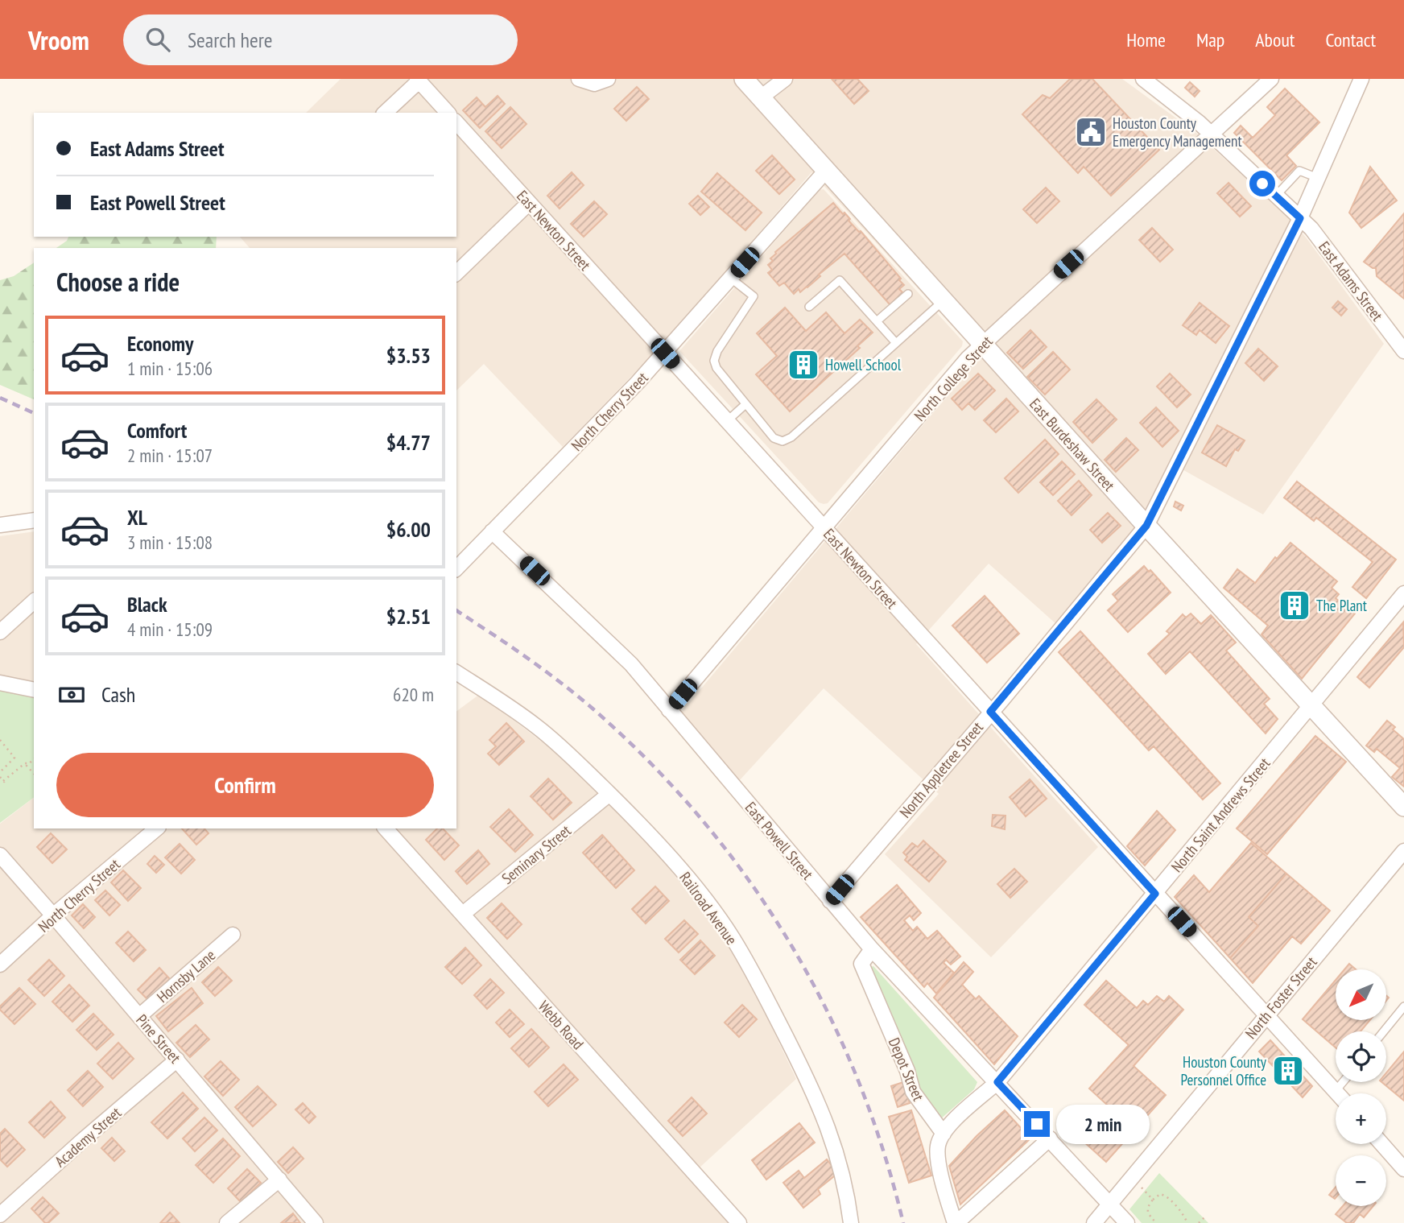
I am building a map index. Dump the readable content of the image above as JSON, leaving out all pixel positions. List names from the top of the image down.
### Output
{
  "streets": {
    "street": [
      "East Newton Street",
      "East Adams Street",
      "North College Street",
      "North Cherry Street",
      "East Burdeshaw Street",
      "North Appletree Street",
      "North Saint Andrews Street",
      "East Powell Street",
      "Seminary Street",
      "Railroad Avenue",
      "Hornsby Lane",
      "North Foster Street",
      "Webb Road",
      "Pine Street",
      "Depot Street",
      "Academy Street"
    ]
  },
  "crossings": [
    ["East Newton Street", "North College Street"],
    ["East Newton Street", "North Cherry Street"],
    ["East Newton Street", "North Appletree Street"],
    ["East Newton Street", "North Saint Andrews Street"],
    ["East Newton Street", "North Foster Street"],
    ["East Adams Street", "North College Street"],
    ["East Adams Street", "North Appletree Street"],
    ["North College Street", "East Burdeshaw Street"],
    ["North College Street", "East Powell Street"],
    ["North Cherry Street", "East Burdeshaw Street"],
    ["North Cherry Street", "East Powell Street"],
    ["North Cherry Street", "Pine Street"],
    ["East Burdeshaw Street", "North Appletree Street"],
    ["East Burdeshaw Street", "North Saint Andrews Street"],
    ["North Appletree Street", "East Powell Street"],
    ["North Saint Andrews Street", "East Powell Street"],
    ["North Saint Andrews Street", "Depot Street"],
    ["East Powell Street", "North Foster Street"],
    ["East Powell Street", "Depot Street"],
    ["Seminary Street", "Railroad Avenue"],
    ["Seminary Street", "Webb Road"],
    ["Hornsby Lane", "Pine Street"],
    ["Pine Street", "Academy Street"]
  ],
  "places": {
    "public building": ["Houston County Emergency Management"],
    "building": ["Howell School", "The Plant", "Houston County Personnel Office"]
  },
  "north": "bottom left",
  "page": {
    "header": "Vroom",
    "search": "Search here",
    "nav": [
      "Home",
      "Map",
      "About",
      "Contact"
    ],
    "banner": ["East Adams Street", "East Powell Street"],
    "heading": "Choose a ride",
    "list": [
      {
        "name": "Economy",
        "note": "1 min · 15:06",
        "value": "$3.53"
      },
      {
        "name": "Comfort",
        "note": "2 min · 15:07",
        "value": "$4.77"
      },
      {
        "name": "XL",
        "note": "3 min · 15:08",
        "value": "$6.00"
      },
      {
        "name": "Black",
        "note": "4 min · 15:09",
        "value": "$2.51"
      }
    ],
    "pay": ["Cash", "620 m"],
    "buttons": "Confirm",
    "map_buttons": ["+", "−"],
    "bubble": "2 min"
  }
}
